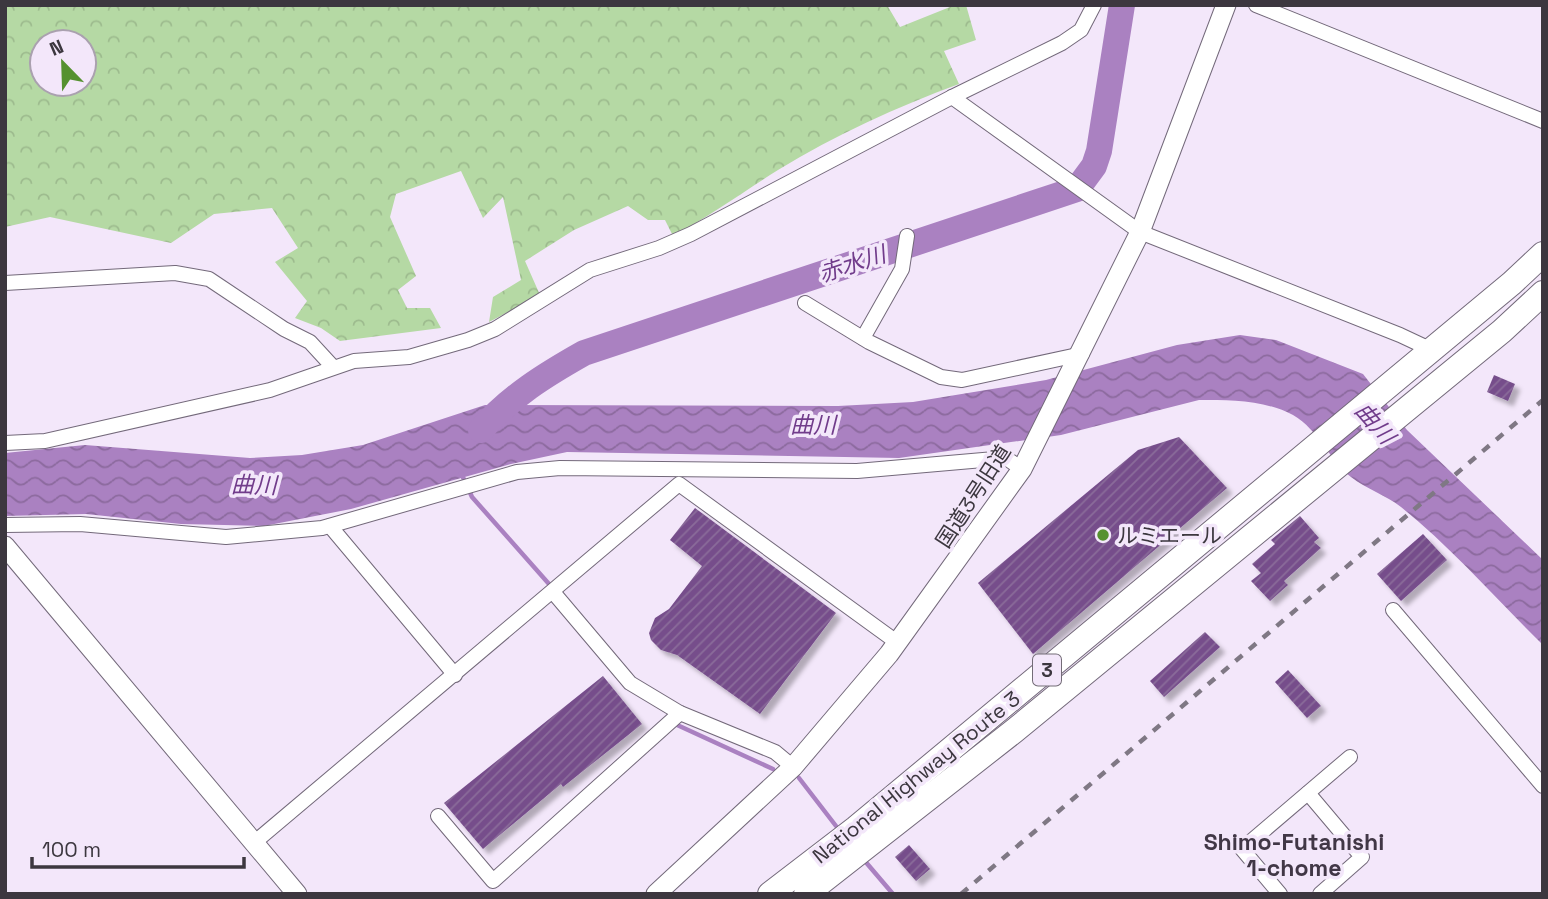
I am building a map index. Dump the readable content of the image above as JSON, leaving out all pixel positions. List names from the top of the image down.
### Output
{
  "streets": {
    "highway": ["3", "National Highway Route 3"],
    "street": ["国道3号旧道"]
  },
  "districts": ["Shimo-Futanishi 1-chome"],
  "water": ["赤水川", "曲川"],
  "places": ["ルミエール"],
  "scale_bar": "100 m",
  "north": "top left"
}
